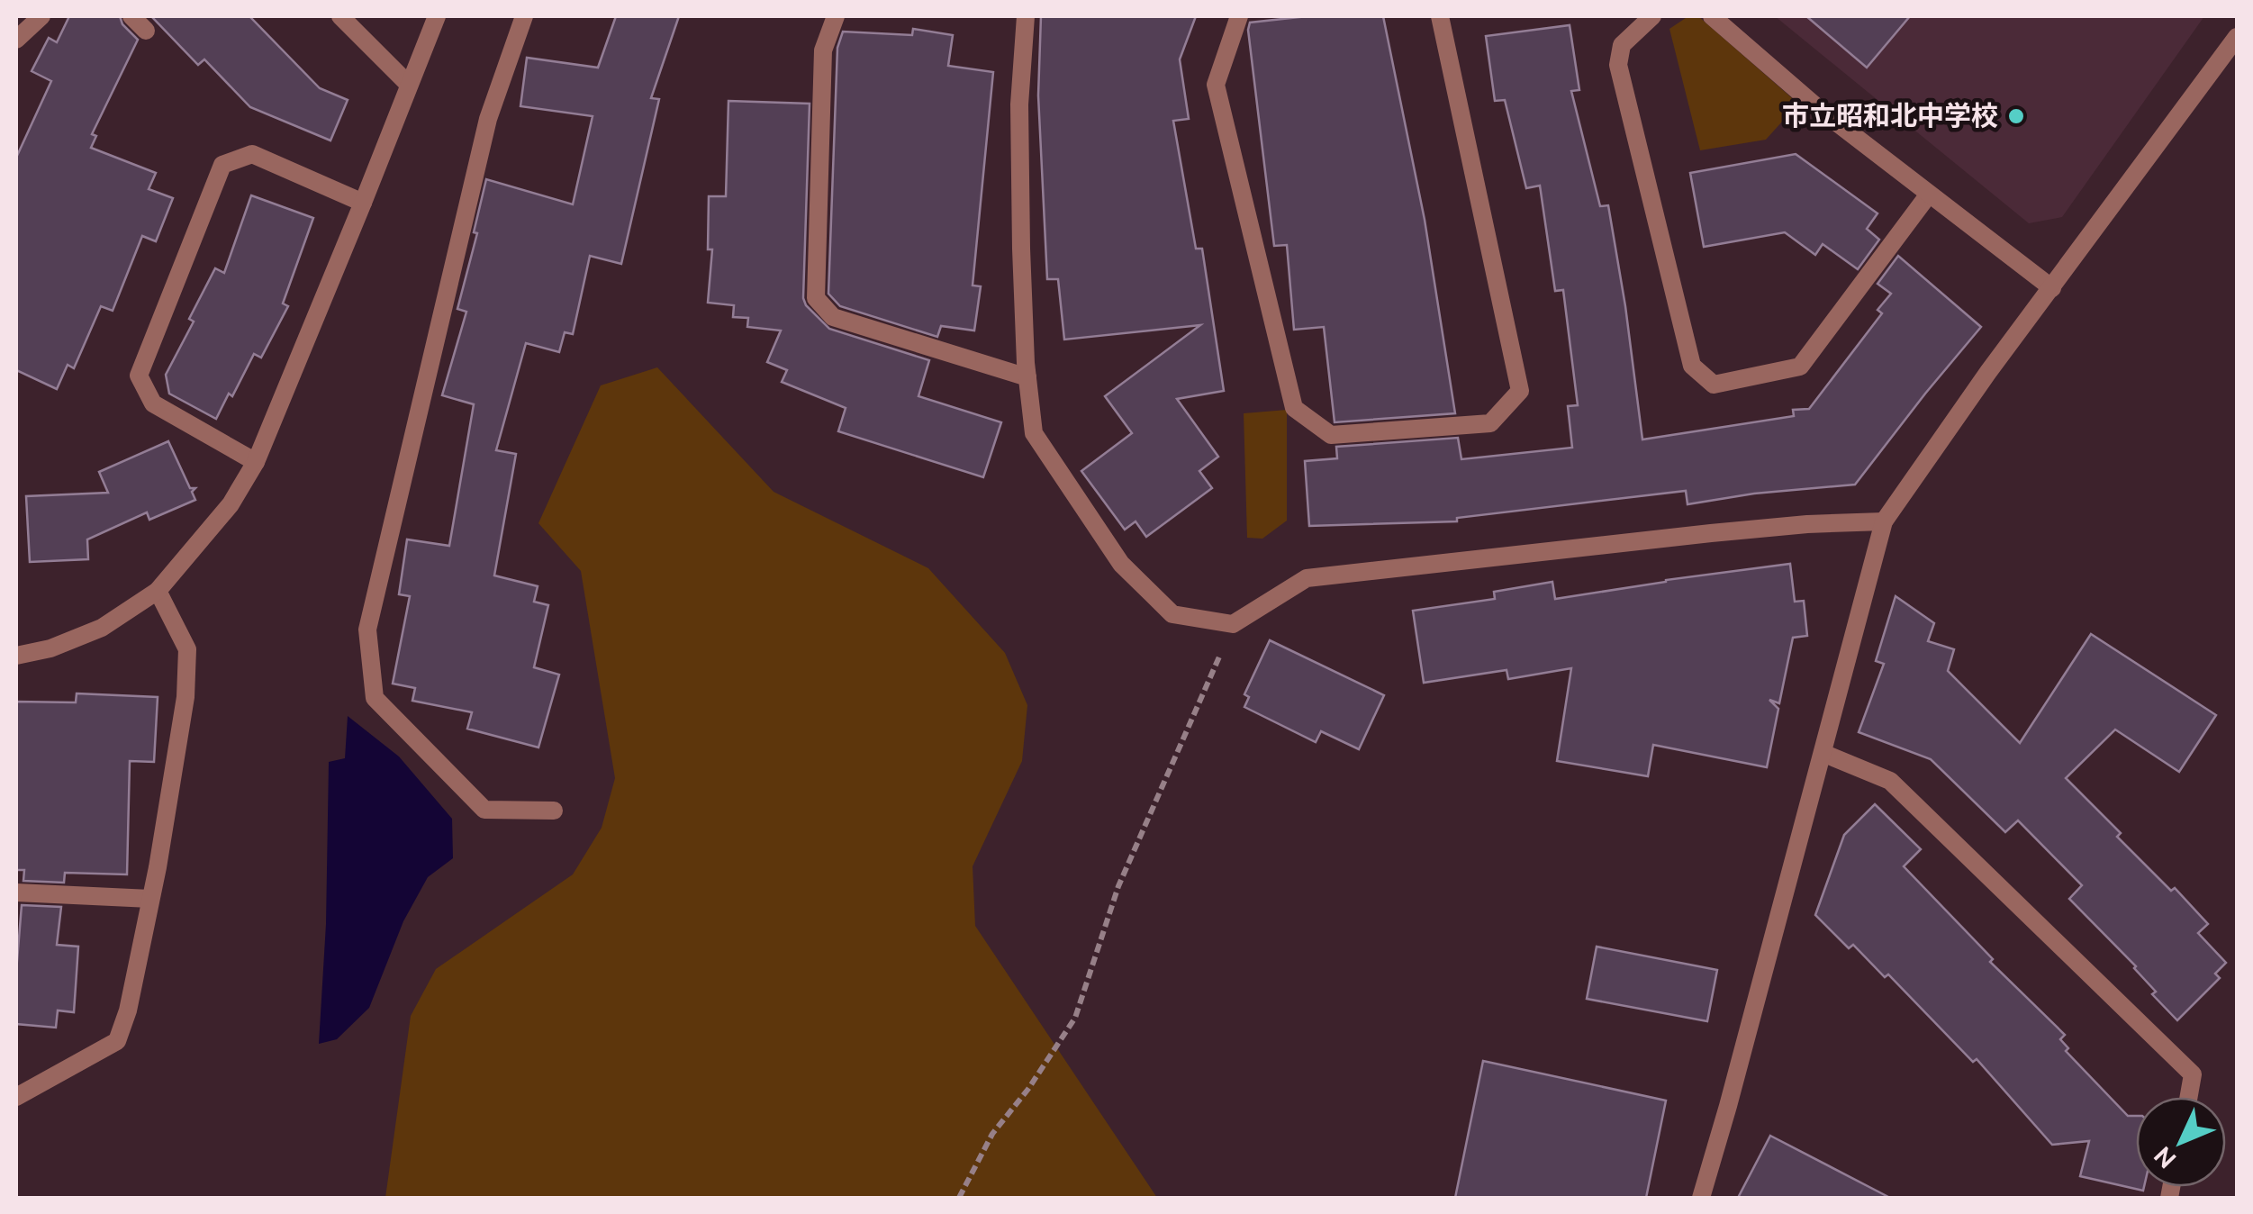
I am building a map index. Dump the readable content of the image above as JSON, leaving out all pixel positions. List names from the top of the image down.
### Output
{
  "places": ["市立昭和北中学校"],
  "north": "bottom left"
}
